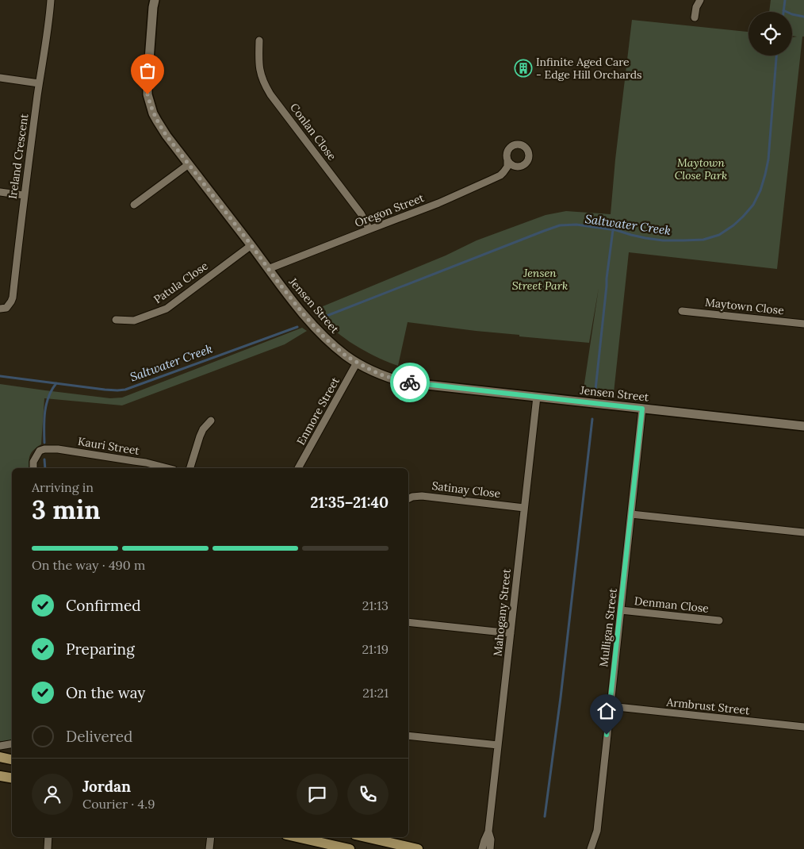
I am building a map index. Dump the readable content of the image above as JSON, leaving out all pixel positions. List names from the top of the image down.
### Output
{
  "streets": {
    "street": [
      "Conlan Close",
      "Ireland Crescent",
      "Oregon Street",
      "Patula Close",
      "Jensen Street",
      "Maytown Close",
      "Enmore Street",
      "Kauri Street",
      "Satinay Close",
      "Denman Close",
      "Mahogany Street",
      "Mulligan Street",
      "Armbrust Street"
    ]
  },
  "crossings": [
    ["Conlan Close", "Oregon Street"],
    ["Oregon Street", "Jensen Street"],
    ["Patula Close", "Jensen Street"],
    ["Jensen Street", "Enmore Street"],
    ["Jensen Street", "Mahogany Street"],
    ["Jensen Street", "Mulligan Street"],
    ["Satinay Close", "Mahogany Street"],
    ["Denman Close", "Mulligan Street"],
    ["Mulligan Street", "Armbrust Street"]
  ],
  "water": ["Saltwater Creek"],
  "parks": ["Maytown Close Park", "Jensen Street Park"],
  "places": {
    "building": ["Infinite Aged Care - Edge Hill Orchards"]
  },
  "page": {
    "heading": ["3 min", "Arriving in", "21:35–21:40"],
    "panel": ["Jordan", "Courier · 4.9"],
    "bar": "On the way · 490 m",
    "list": [
      ["Confirmed", "21:13"],
      ["Preparing", "21:19"],
      ["On the way", "21:21"],
      "Delivered"
    ]
  }
}
